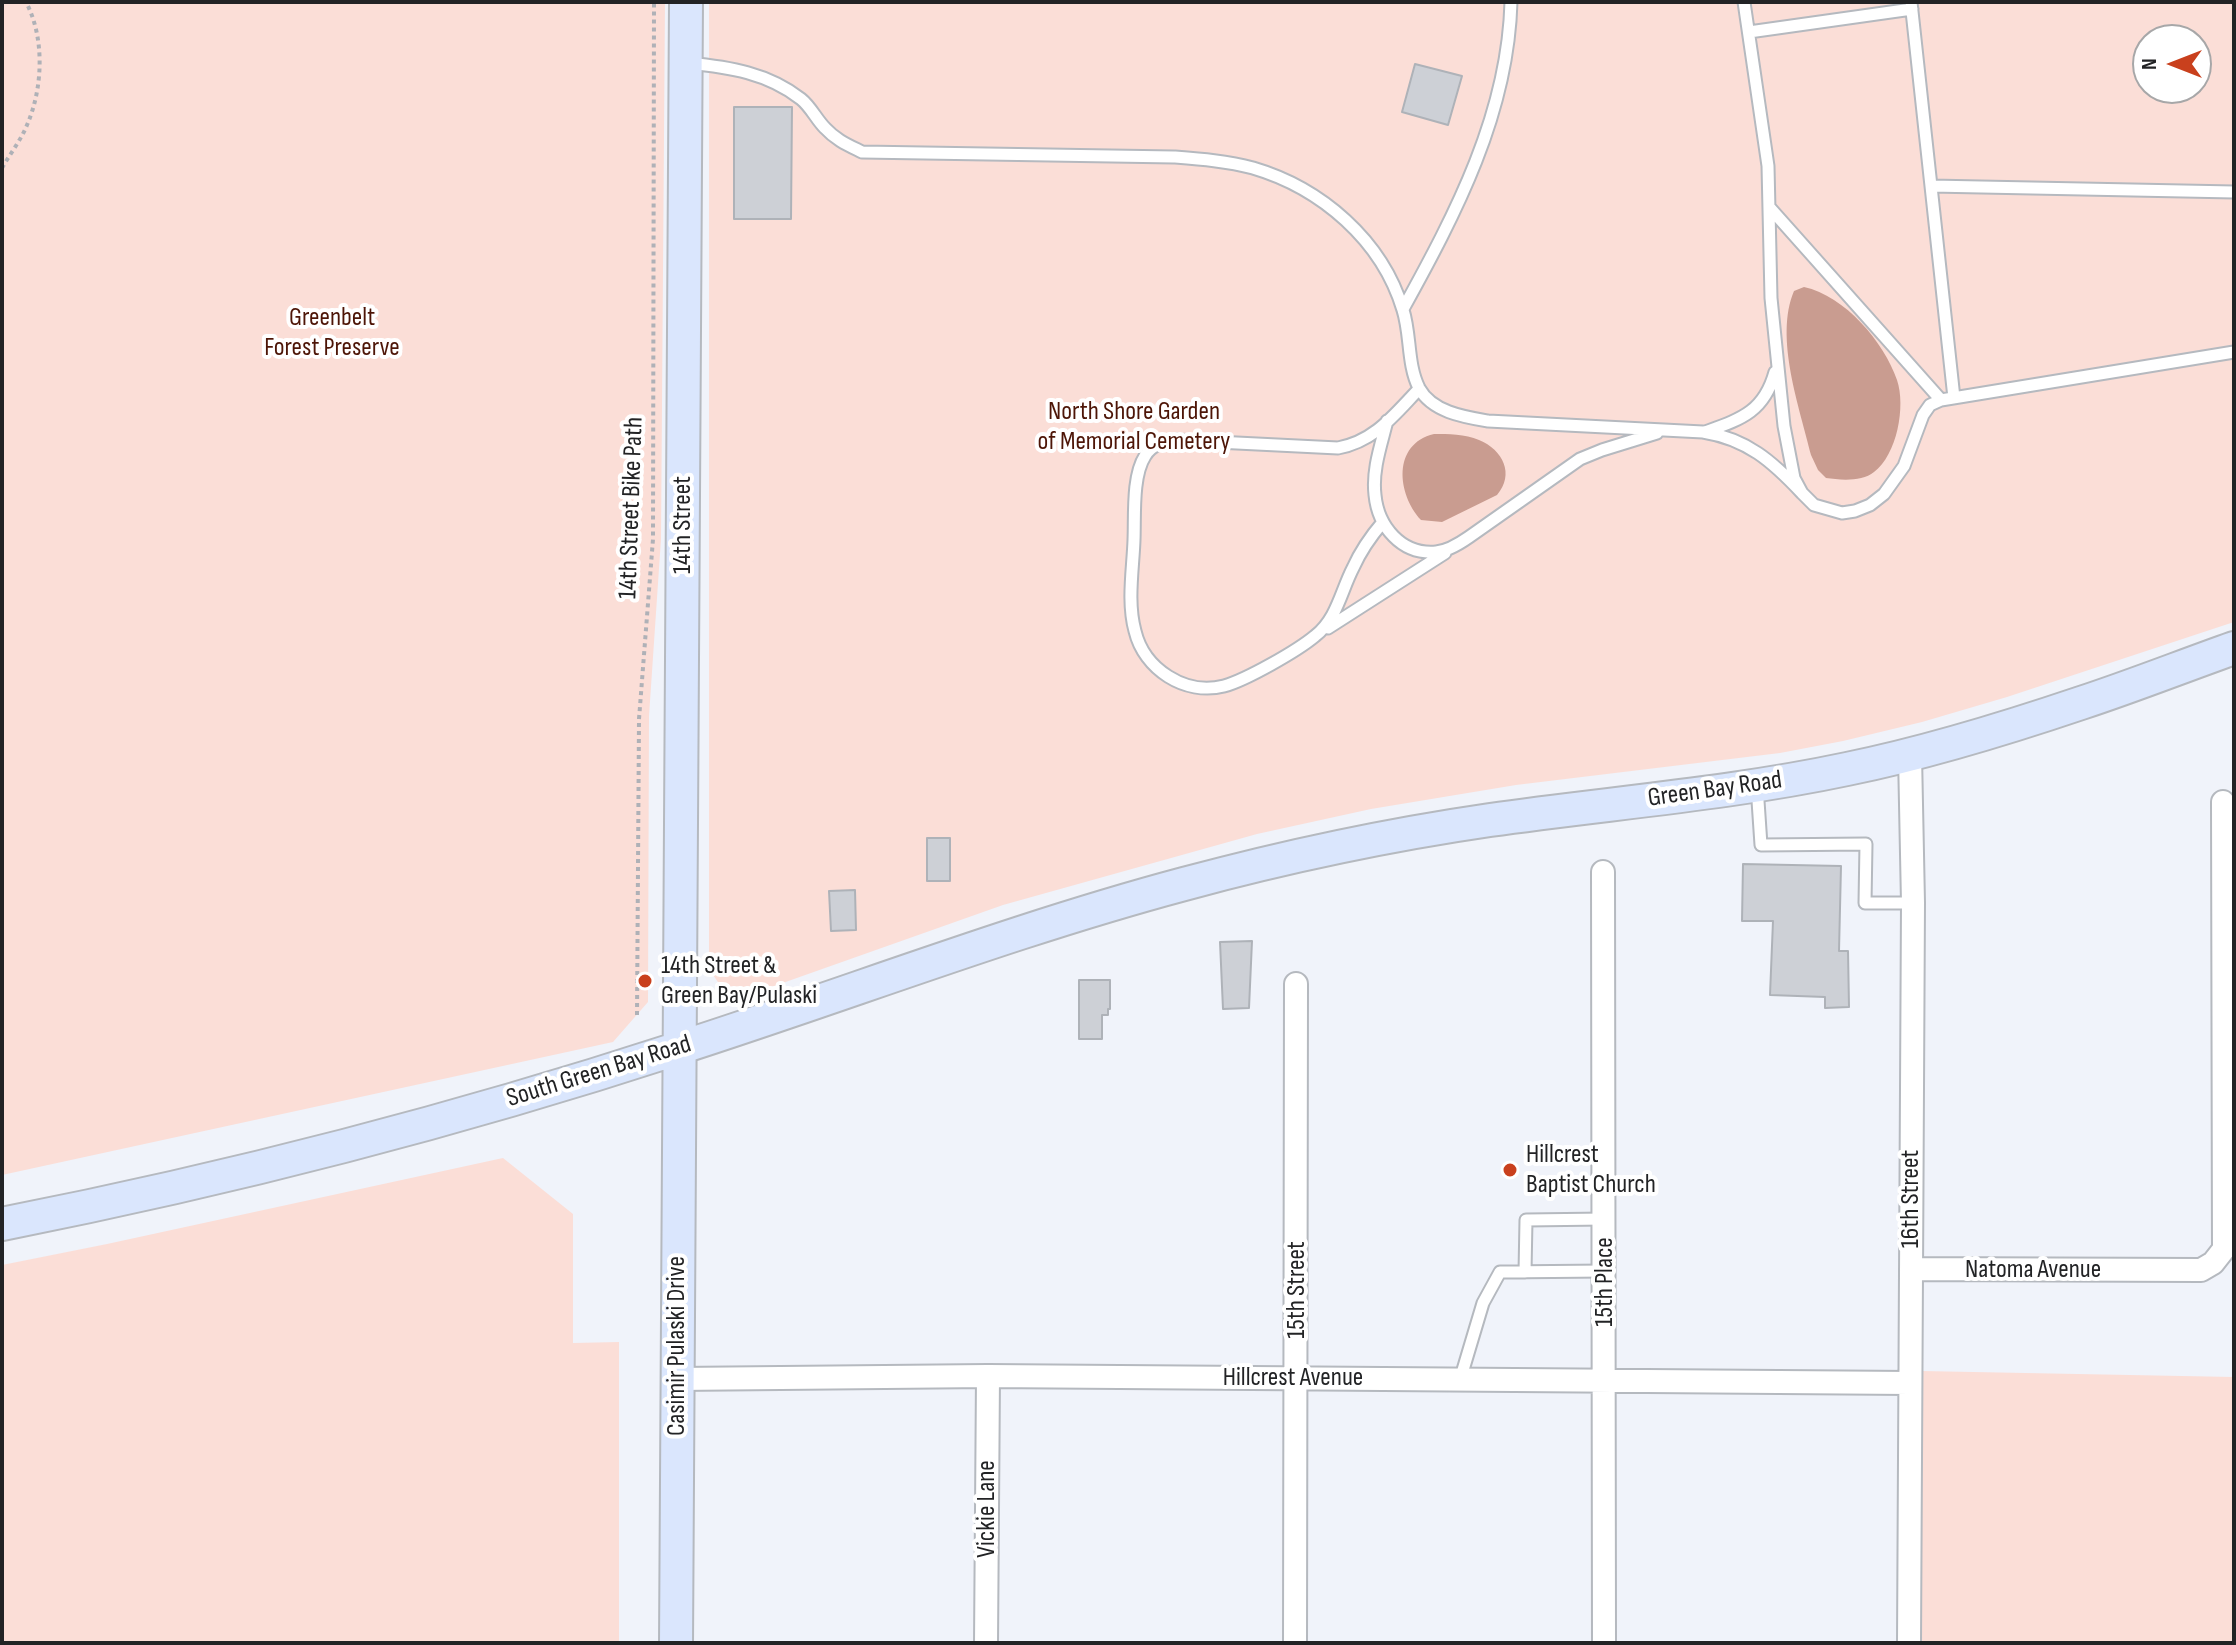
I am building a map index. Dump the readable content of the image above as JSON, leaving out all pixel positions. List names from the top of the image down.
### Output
{
  "streets": {
    "main road": [
      "14th Street",
      "Green Bay Road",
      "South Green Bay Road",
      "Casimir Pulaski Drive"
    ],
    "street": [
      "16th Street",
      "Natoma Avenue",
      "15th Place",
      "15th Street",
      "Hillcrest Avenue",
      "Vickie Lane"
    ],
    "path": ["14th Street Bike Path"]
  },
  "crossings": [
    ["14th Street", "South Green Bay Road"],
    ["14th Street", "Casimir Pulaski Drive"],
    ["Green Bay Road", "South Green Bay Road"],
    ["Green Bay Road", "16th Street"],
    ["South Green Bay Road", "Casimir Pulaski Drive"],
    ["16th Street", "Natoma Avenue"],
    ["16th Street", "Hillcrest Avenue"],
    ["15th Place", "Hillcrest Avenue"],
    ["15th Street", "Hillcrest Avenue"],
    ["Casimir Pulaski Drive", "Hillcrest Avenue"],
    ["Hillcrest Avenue", "Vickie Lane"]
  ],
  "parks": ["Greenbelt Forest Preserve", "North Shore Garden of Memorial Cemetery"],
  "places": ["14th Street & Green Bay/Pulaski", "Hillcrest Baptist Church"],
  "north": "left"
}
